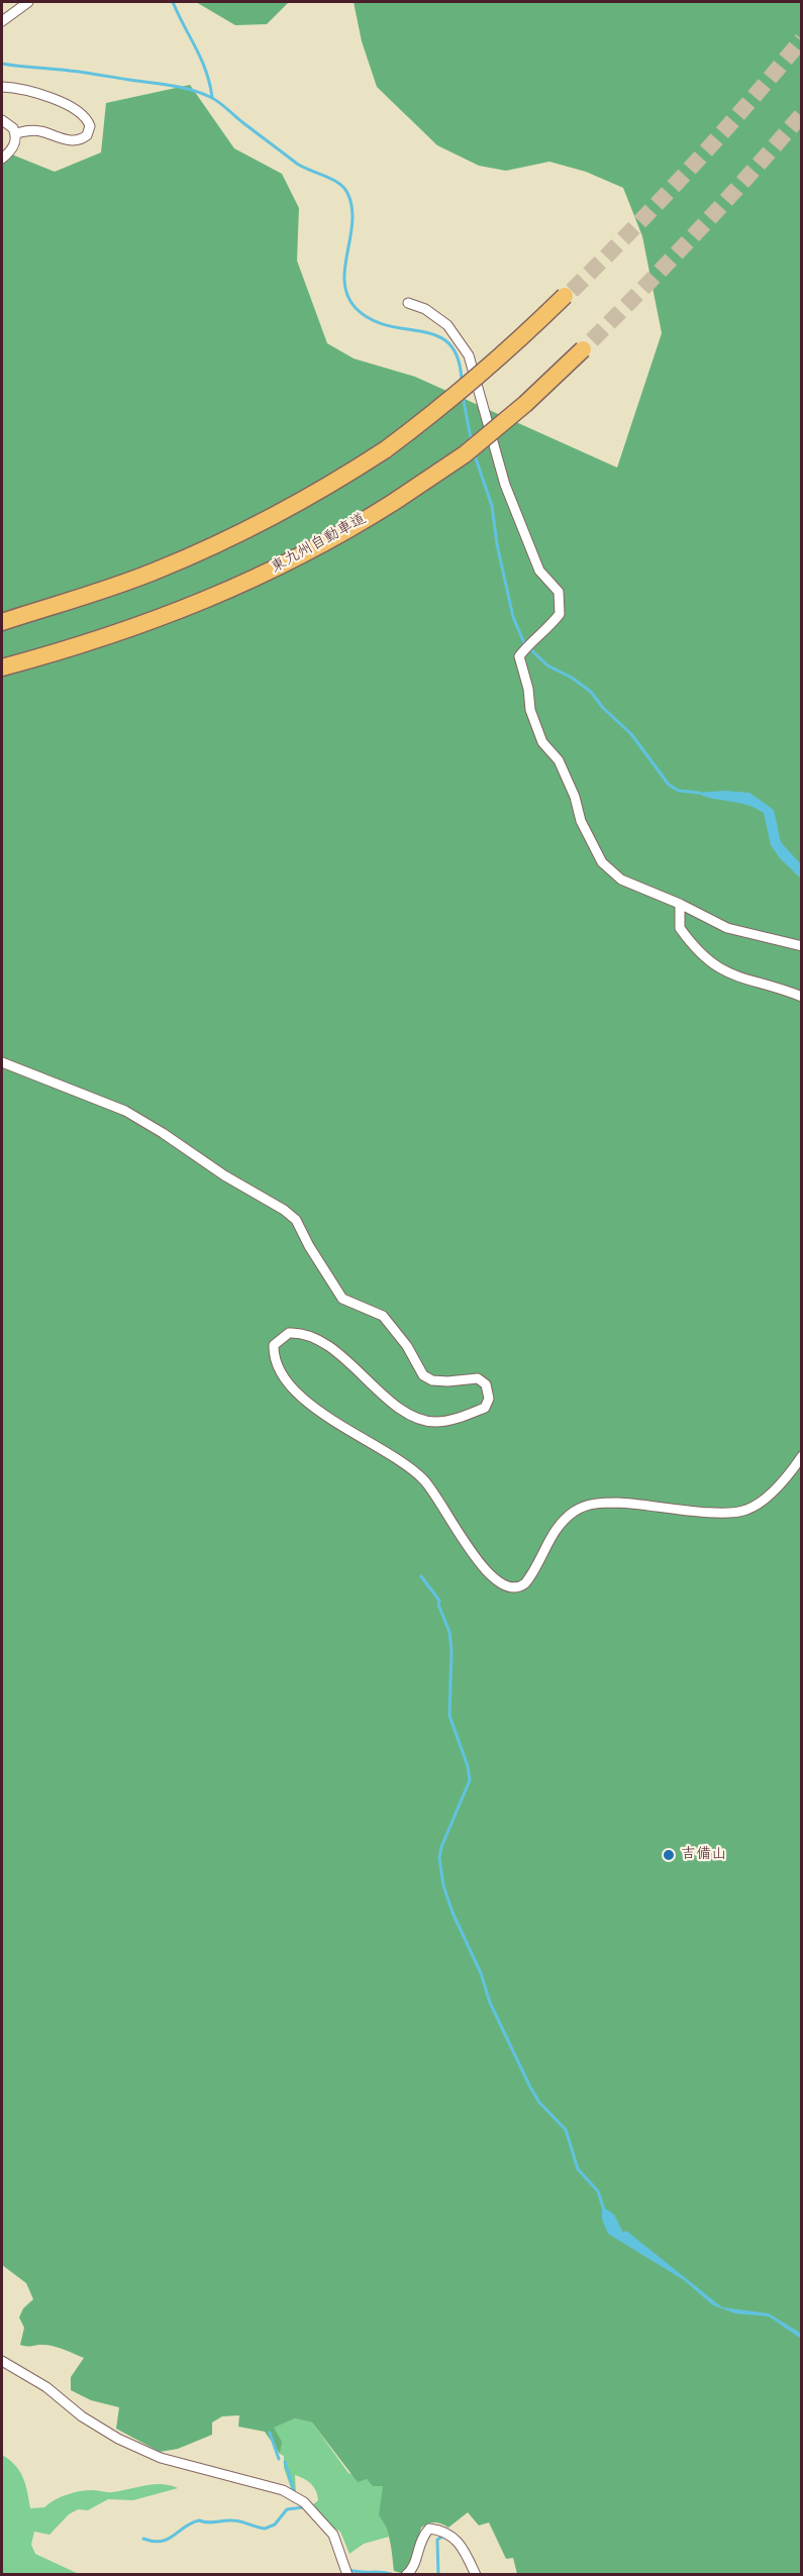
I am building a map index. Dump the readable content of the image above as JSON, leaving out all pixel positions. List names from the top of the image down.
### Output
{
  "streets": {
    "highway": ["東九州自動車道"]
  },
  "places": ["吉備山"]
}
